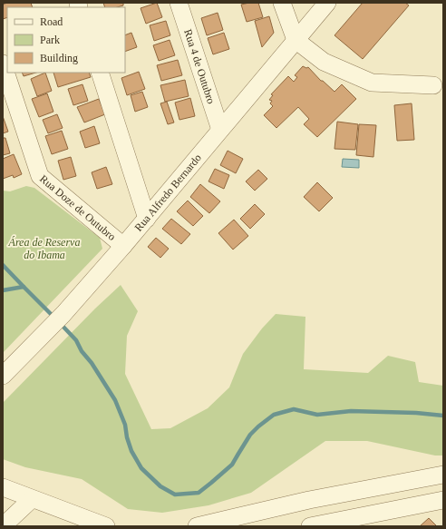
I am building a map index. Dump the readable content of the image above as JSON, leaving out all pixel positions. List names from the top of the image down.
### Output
{
  "streets": {
    "street": ["Rua 4 de Outubro", "Rua Alfredo Bernardo", "Rua Doze de Outubro"]
  },
  "crossings": [
    ["Rua 4 de Outubro", "Rua Alfredo Bernardo"],
    ["Rua Alfredo Bernardo", "Rua Doze de Outubro"]
  ],
  "parks": ["Área de Reserva do Ibama"],
  "legend": ["Road", "Park", "Building"]
}
